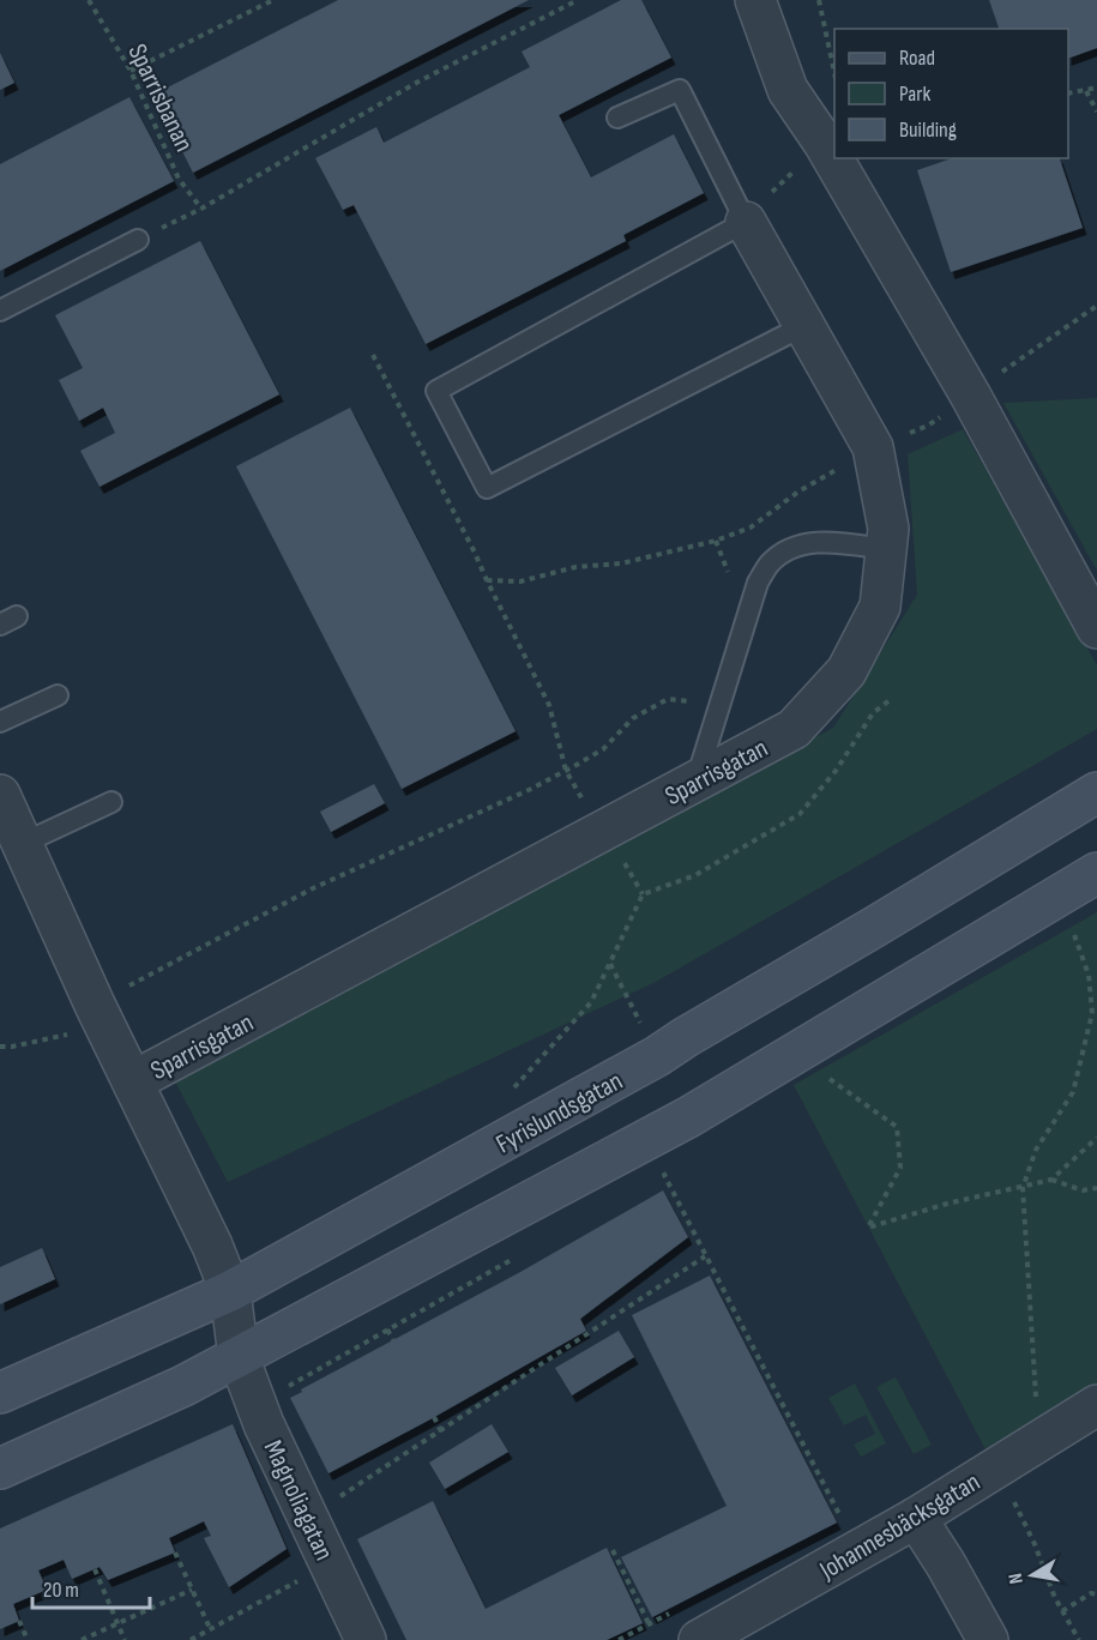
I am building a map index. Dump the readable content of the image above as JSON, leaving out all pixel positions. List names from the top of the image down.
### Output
{
  "streets": {
    "main road": ["Fyrislundsgatan"],
    "street": ["Sparrisgatan", "Magnoliagatan", "Johannesbäcksgatan"],
    "path": ["Sparrisbanan"]
  },
  "crossings": [
    ["Sparrisgatan", "Fyrislundsgatan"],
    ["Sparrisgatan", "Magnoliagatan"]
  ],
  "legend": ["Road", "Park", "Building"],
  "scale_bar": "20 m",
  "north": "left"
}
